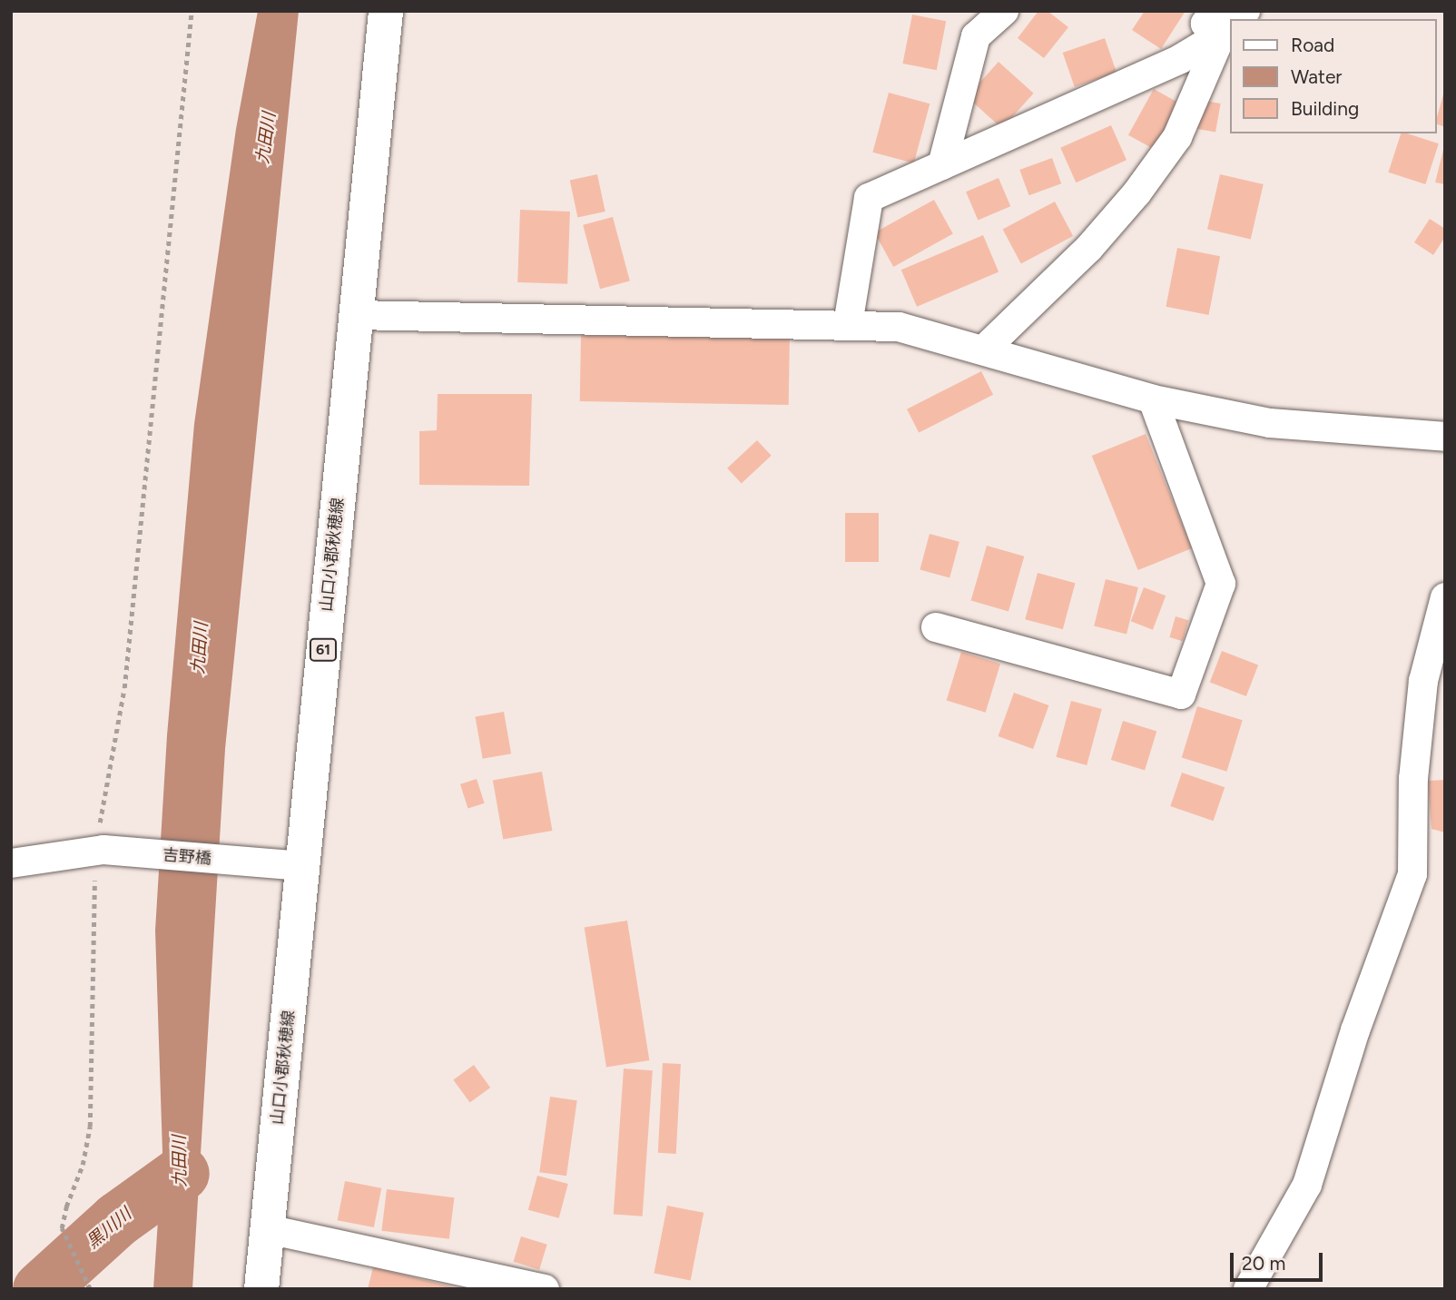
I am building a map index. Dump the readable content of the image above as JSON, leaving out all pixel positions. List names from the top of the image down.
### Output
{
  "streets": {
    "main road": ["山口小郡秋穂線", "61"],
    "street": ["吉野橋"]
  },
  "crossings": [
    ["山口小郡秋穂線", "吉野橋"]
  ],
  "water": ["九田川", "黒川川"],
  "legend": ["Road", "Water", "Building"],
  "scale_bar": "20 m"
}
